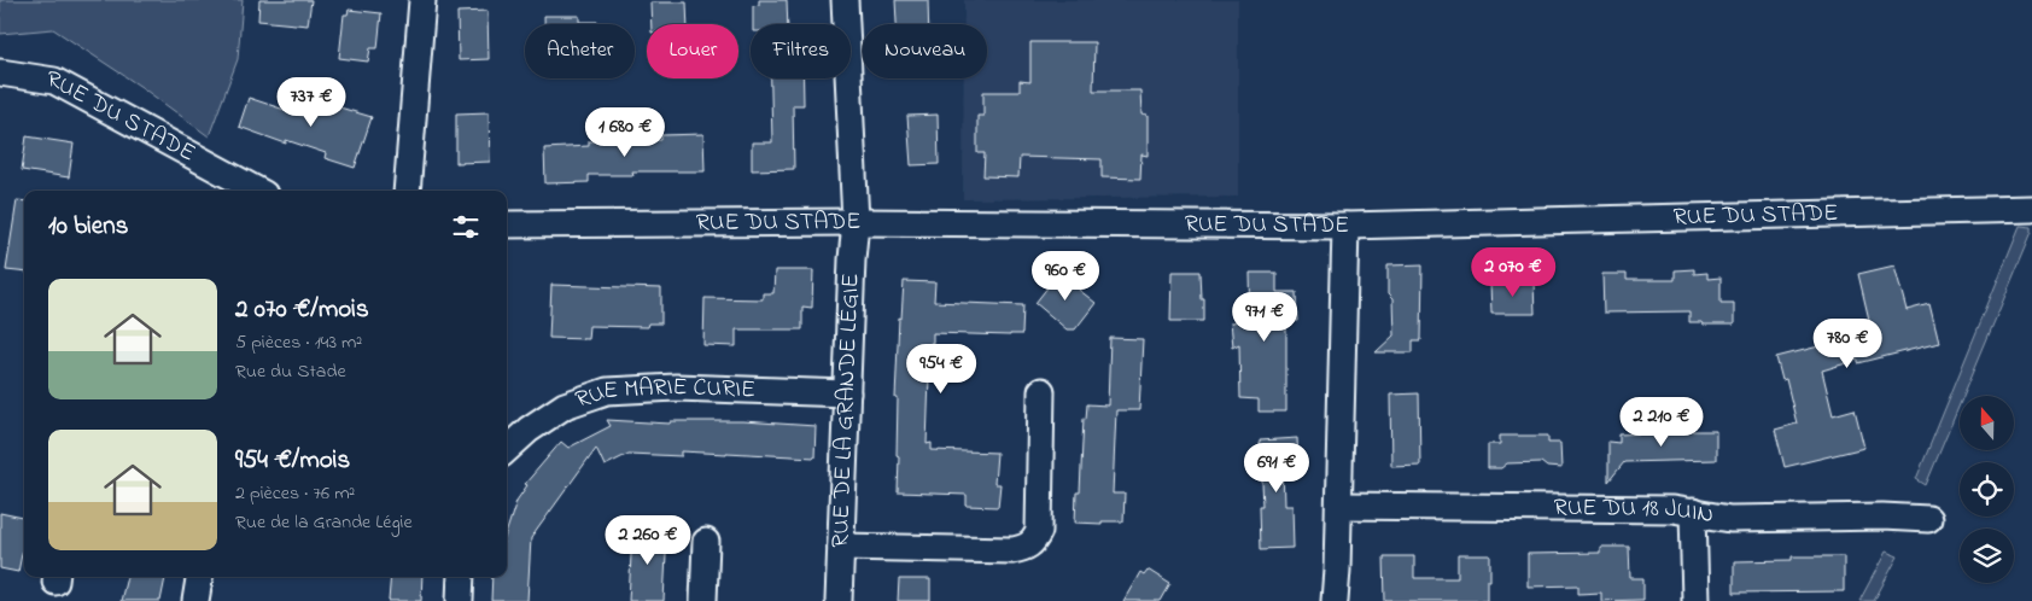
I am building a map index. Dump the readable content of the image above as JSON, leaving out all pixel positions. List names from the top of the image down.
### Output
{
  "streets": {
    "street": [
      "RUE DU STADE",
      "RUE MARIE CURIE",
      "RUE DE LA GRANDE LÉGIE",
      "RUE DU 18 JUIN"
    ]
  },
  "crossings": [
    ["RUE DU STADE", "RUE DE LA GRANDE LÉGIE"],
    ["RUE MARIE CURIE", "RUE DE LA GRANDE LÉGIE"]
  ],
  "north": "top",
  "page": {
    "chip": [
      "Acheter",
      "Louer",
      "Filtres",
      "Nouveau"
    ],
    "price": [
      "737 €",
      "1 680 €",
      "2 070 €",
      "960 €",
      "971 €",
      "780 €",
      "954 €",
      "2 210 €",
      "691 €",
      "2 260 €"
    ],
    "heading": "10 biens",
    "list": [
      {
        "name": "2 070 €/mois",
        "note": "5 pièces · 143 m² · Rue du Stade"
      },
      {
        "name": "954 €/mois",
        "note": "2 pièces · 76 m² · Rue de la Grande Légie"
      }
    ]
  }
}
